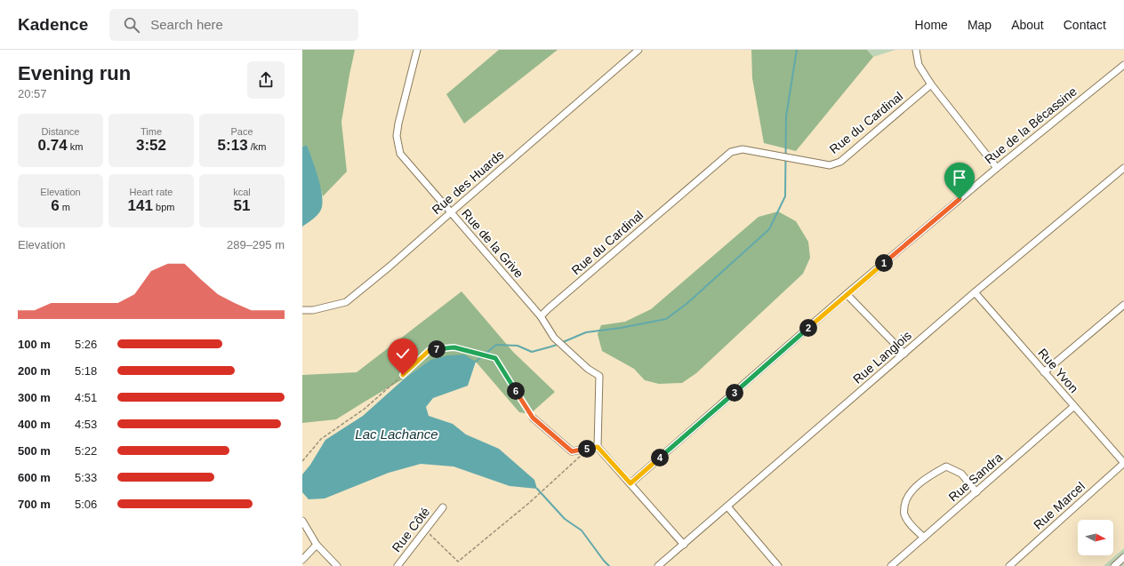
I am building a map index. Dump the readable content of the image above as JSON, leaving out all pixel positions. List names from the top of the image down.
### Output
{
  "streets": {
    "street": [
      "Rue du Cardinal",
      "Rue de la Bécassine",
      "Rue des Huards",
      "Rue de la Grive",
      "Rue Langlois",
      "Rue Yvon",
      "Rue Sandra",
      "Rue Marcel",
      "Rue Côté"
    ]
  },
  "crossings": [
    ["Rue du Cardinal", "Rue de la Grive"],
    ["Rue des Huards", "Rue de la Grive"],
    ["Rue Langlois", "Rue Yvon"],
    ["Rue Yvon", "Rue Sandra"],
    ["Rue Yvon", "Rue Marcel"]
  ],
  "water": ["Lac Lachance"],
  "north": "right",
  "page": {
    "header": "Kadence",
    "search": "Search here",
    "nav": [
      "Home",
      "Map",
      "About",
      "Contact"
    ],
    "heading": ["Evening run", "20:57"],
    "stats": [
      ["Distance", "0.74 km"],
      ["Time", "3:52"],
      ["Pace", "5:13 /km"],
      ["Elevation", "6 m"],
      ["Heart rate", "141 bpm"],
      ["kcal", "51"]
    ],
    "chart": ["Elevation", "289–295 m"],
    "pins": [
      "1",
      "2",
      "7",
      "6",
      "3",
      "5",
      "4"
    ],
    "list": [
      {
        "name": "100 m",
        "note": "5:26"
      },
      {
        "name": "200 m",
        "note": "5:18"
      },
      {
        "name": "300 m",
        "note": "4:51"
      },
      {
        "name": "400 m",
        "note": "4:53"
      },
      {
        "name": "500 m",
        "note": "5:22"
      },
      {
        "name": "600 m",
        "note": "5:33"
      },
      {
        "name": "700 m",
        "note": "5:06"
      }
    ]
  }
}
